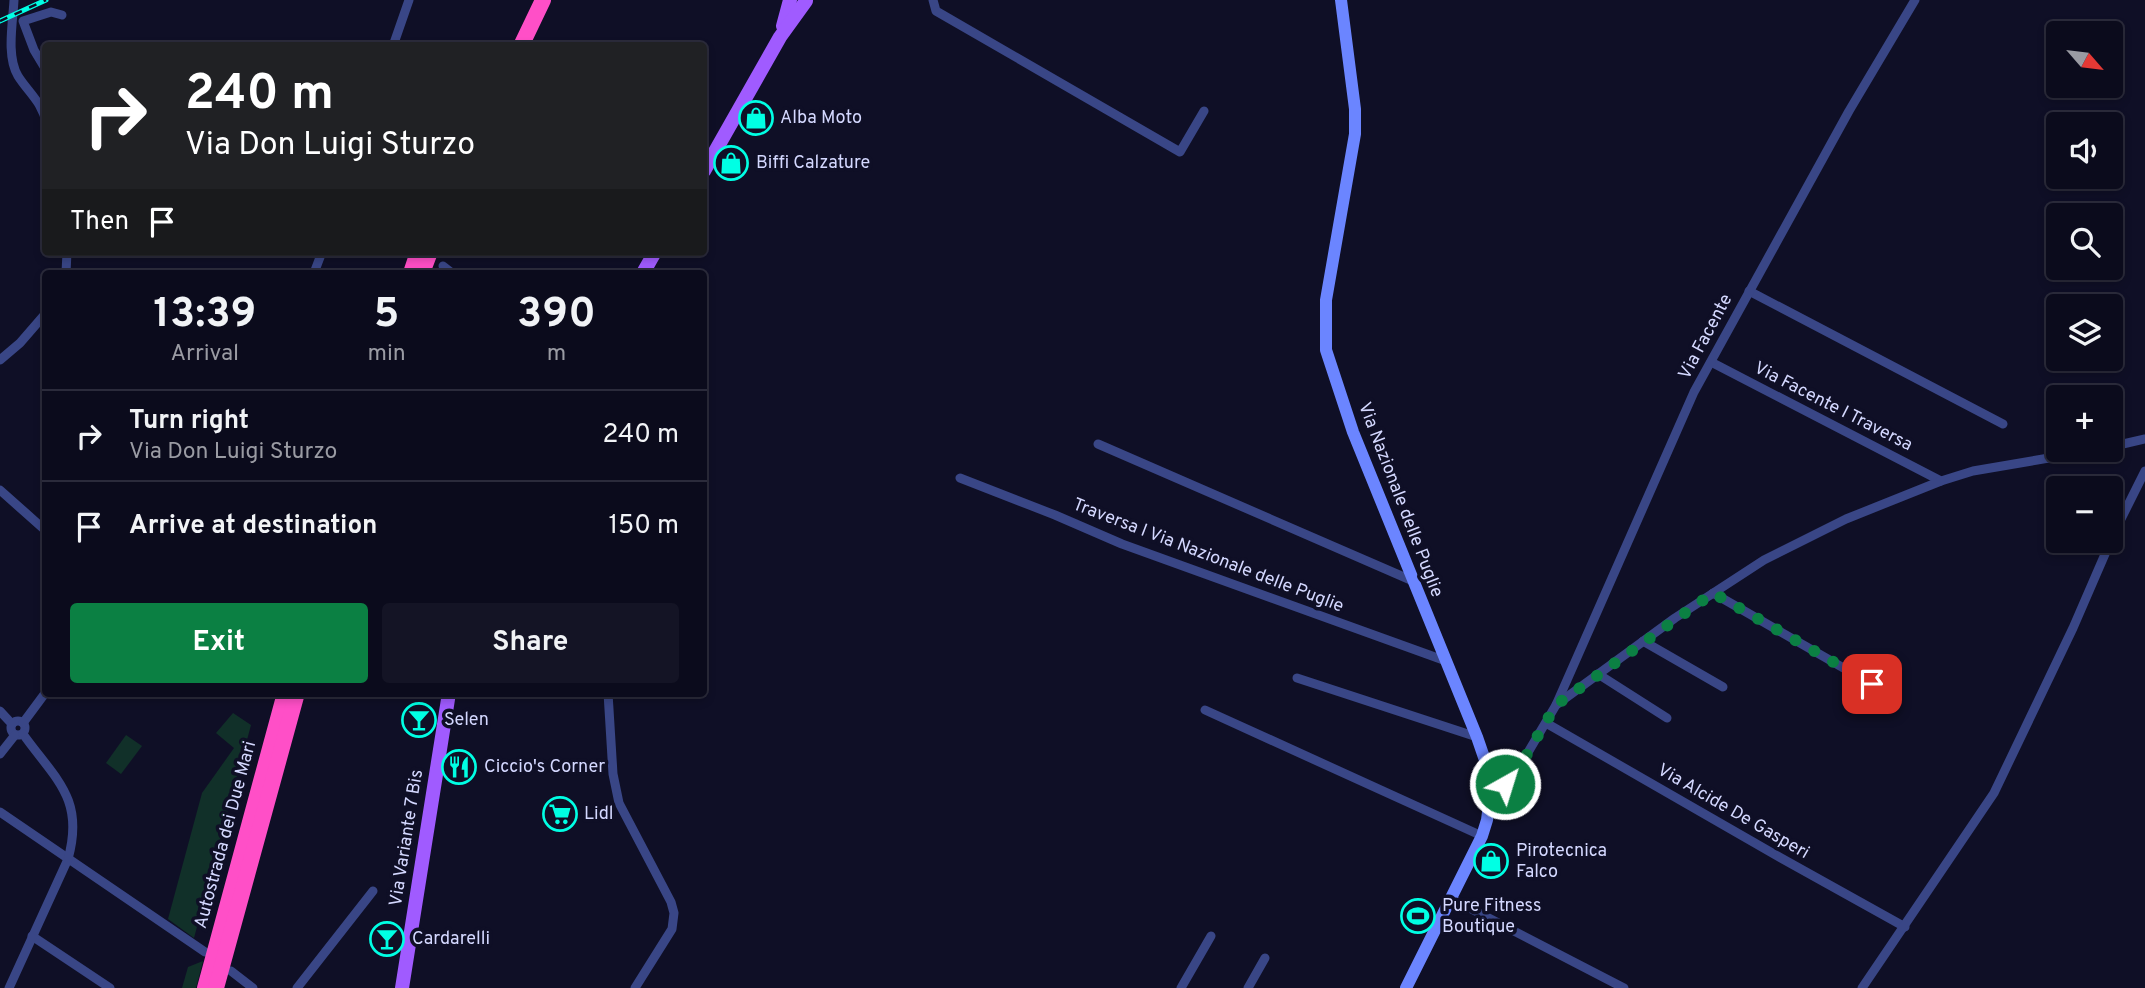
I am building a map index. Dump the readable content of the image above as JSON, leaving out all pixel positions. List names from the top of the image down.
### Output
{
  "streets": {
    "highway": ["Autostrada dei Due Mari"],
    "main road": ["Via Nazionale delle Puglie", "Via Variante 7 Bis"],
    "street": [
      "Via Facente",
      "Via Facente I Traversa",
      "Traversa I Via Nazionale delle Puglie",
      "Via Alcide De Gasperi"
    ]
  },
  "crossings": [
    ["Via Facente", "Via Facente I Traversa"],
    ["Via Facente", "Via Nazionale delle Puglie"],
    ["Via Facente", "Via Alcide De Gasperi"],
    ["Via Nazionale delle Puglie", "Traversa I Via Nazionale delle Puglie"]
  ],
  "places": {
    "shop": ["Alba Moto", "Biffi Calzature", "Pirotecnica Falco"],
    "bar": ["Selen", "Cardarelli"],
    "restaurant": ["Ciccio's Corner"],
    "supermarket": ["Lidl"],
    "sports": ["Pure Fitness Boutique"]
  },
  "north": "bottom right",
  "page": {
    "map_buttons": ["+", "−"],
    "turn": ["240 m", "Via Don Luigi Sturzo"],
    "then": "Then",
    "eta": [
      "13:39",
      "Arrival",
      "5",
      "min",
      "390",
      "m"
    ],
    "list": [
      {
        "name": "Turn right",
        "note": "Via Don Luigi Sturzo",
        "value": "240 m"
      },
      {
        "name": "Arrive at destination",
        "value": "150 m"
      }
    ],
    "buttons": ["Exit", "Share"]
  }
}
